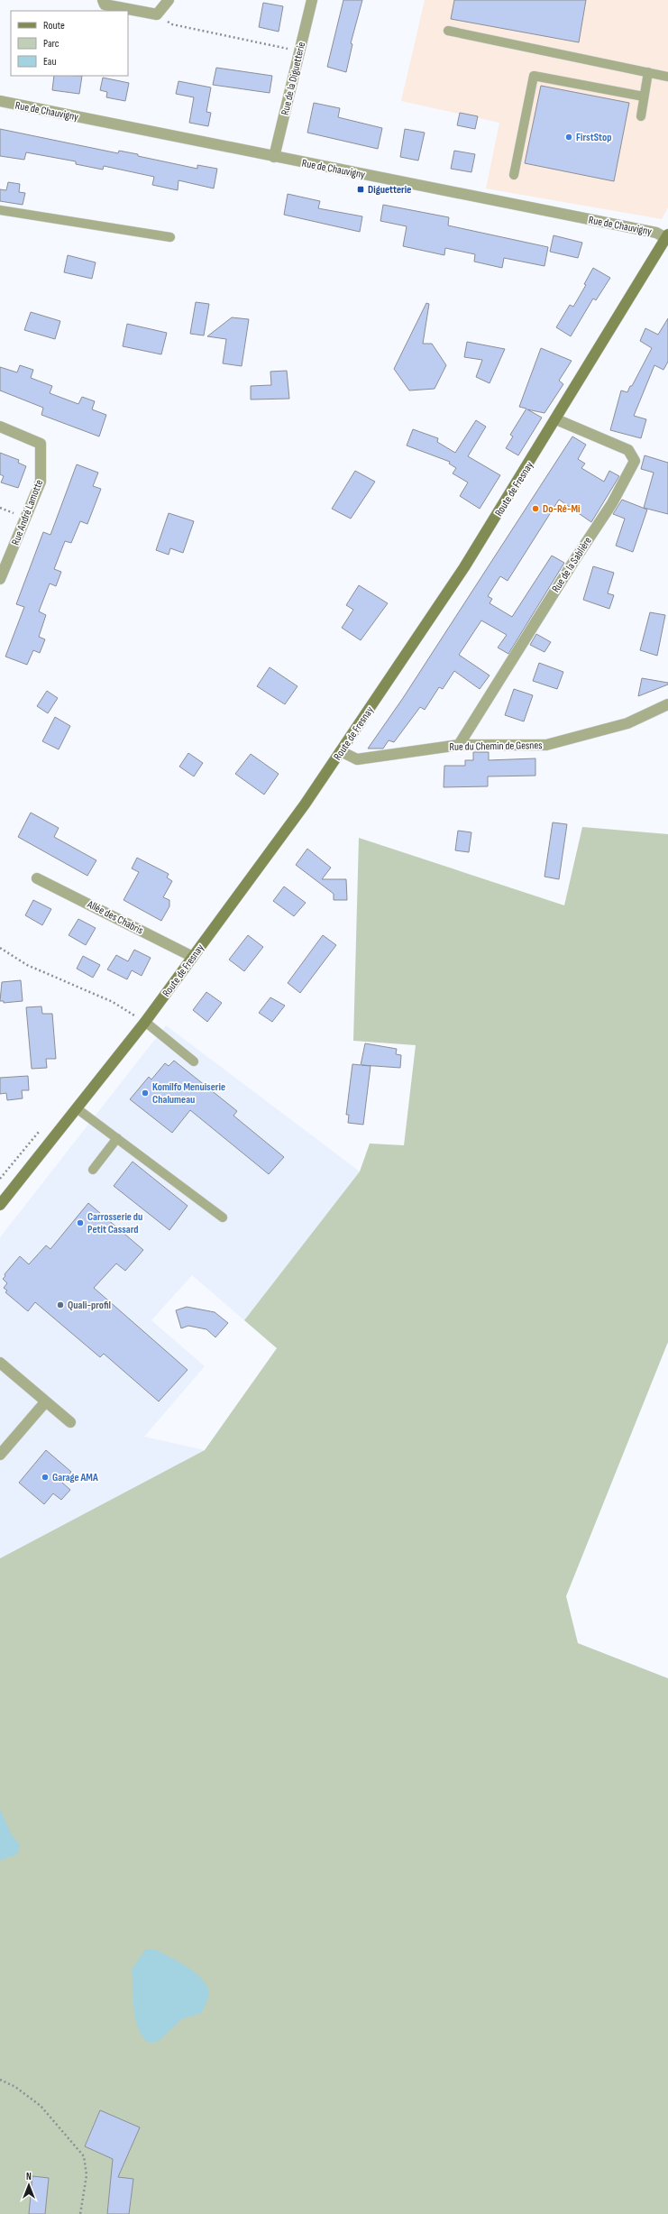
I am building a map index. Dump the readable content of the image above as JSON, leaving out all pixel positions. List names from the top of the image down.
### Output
{
  "streets": {
    "street": [
      "Rue de la Diguetterie",
      "Rue de Chauvigny",
      "Route de Fresnay",
      "Rue André Lamotte",
      "Rue de la Sablière",
      "Rue du Chemin de Gesnes",
      "Allée des Chabris"
    ]
  },
  "crossings": [
    ["Rue de la Diguetterie", "Rue de Chauvigny"],
    ["Rue de Chauvigny", "Route de Fresnay"],
    ["Route de Fresnay", "Rue de la Sablière"],
    ["Route de Fresnay", "Rue du Chemin de Gesnes"],
    ["Route de Fresnay", "Allée des Chabris"],
    ["Rue de la Sablière", "Rue du Chemin de Gesnes"]
  ],
  "places": {
    "other": [
      "FirstStop",
      "Do-Ré-Mi",
      "Komilfo Menuiserie Chalumeau",
      "Carrosserie du Petit Cassard",
      "Quali-profil",
      "Garage AMA"
    ],
    "transit": ["Diguetterie"]
  },
  "legend": ["Route", "Parc", "Eau"],
  "north": "top"
}
